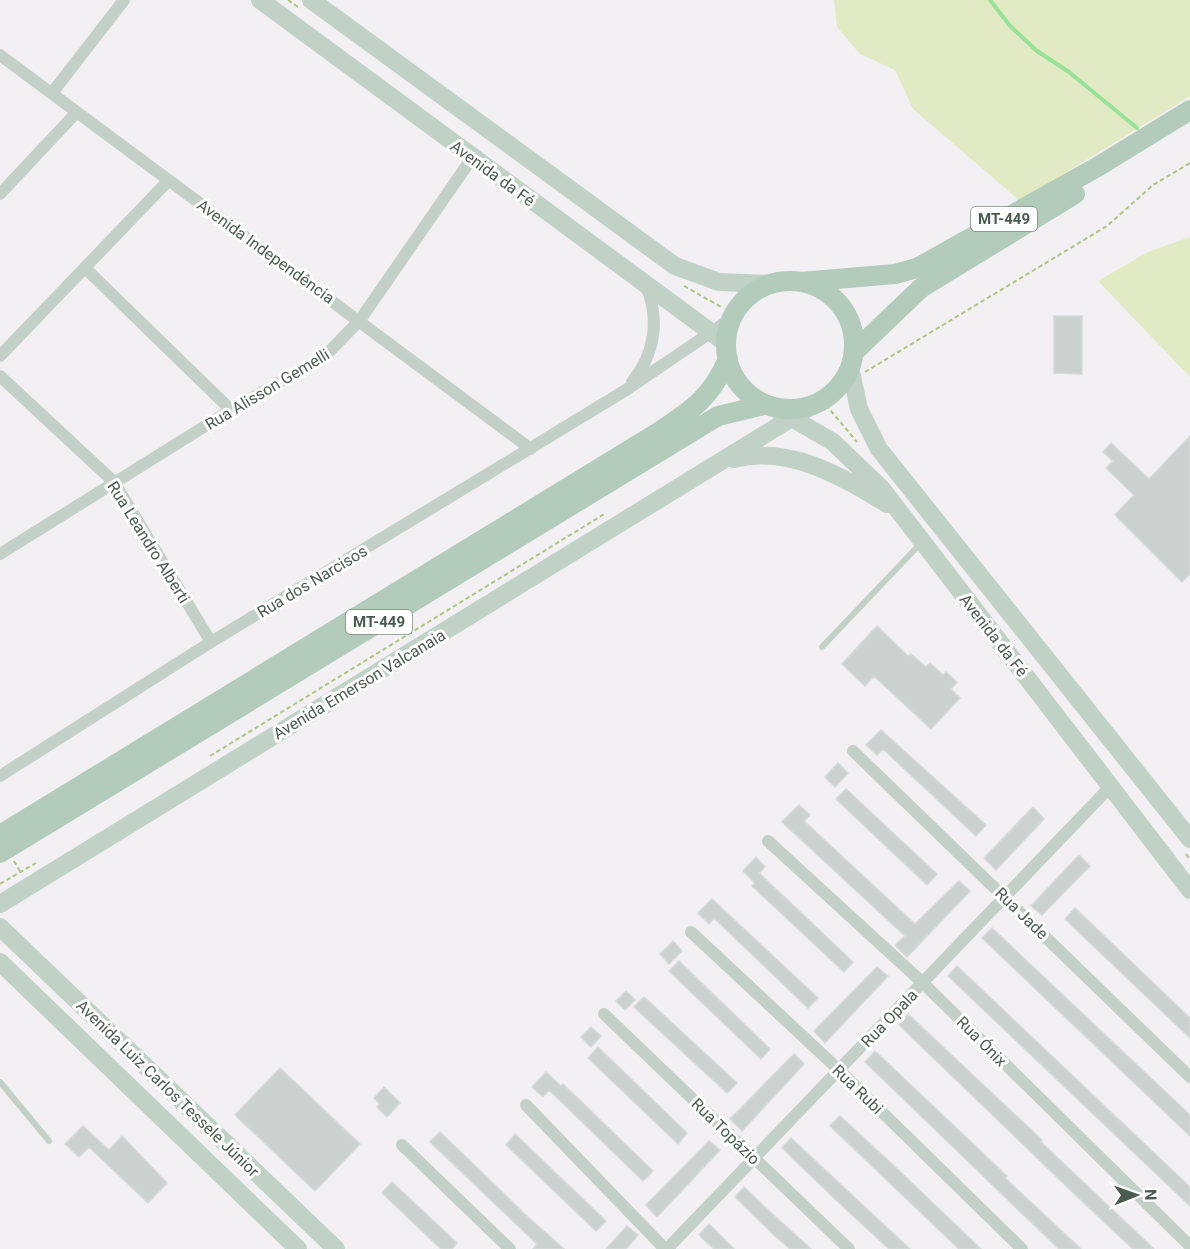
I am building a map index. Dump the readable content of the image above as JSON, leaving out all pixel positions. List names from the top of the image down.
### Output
{
  "streets": {
    "main road": [
      "Avenida da Fé",
      "MT-449",
      "Avenida Emerson Valcanaia",
      "Avenida Luiz Carlos Tessele Júnior"
    ],
    "street": [
      "Avenida Independência",
      "Rua Alisson Gemelli",
      "Rua Leandro Alberti",
      "Rua dos Narcisos",
      "Rua Jade",
      "Rua Opala",
      "Rua Ónix",
      "Rua Rubi",
      "Rua Topázio"
    ]
  },
  "crossings": [
    ["Avenida da Fé", "MT-449"],
    ["Avenida da Fé", "Rua Alisson Gemelli"],
    ["Avenida da Fé", "Rua dos Narcisos"],
    ["Avenida da Fé", "Avenida Emerson Valcanaia"],
    ["Avenida da Fé", "Rua Opala"],
    ["MT-449", "Rua dos Narcisos"],
    ["MT-449", "Avenida Emerson Valcanaia"],
    ["Avenida Independência", "Rua Alisson Gemelli"],
    ["Avenida Independência", "Rua dos Narcisos"],
    ["Rua Alisson Gemelli", "Rua Leandro Alberti"],
    ["Rua Leandro Alberti", "Rua dos Narcisos"],
    ["Rua dos Narcisos", "Avenida Emerson Valcanaia"],
    ["Rua Jade", "Rua Opala"],
    ["Rua Opala", "Rua Ónix"],
    ["Rua Opala", "Rua Rubi"],
    ["Rua Opala", "Rua Topázio"]
  ],
  "north": "right"
}
